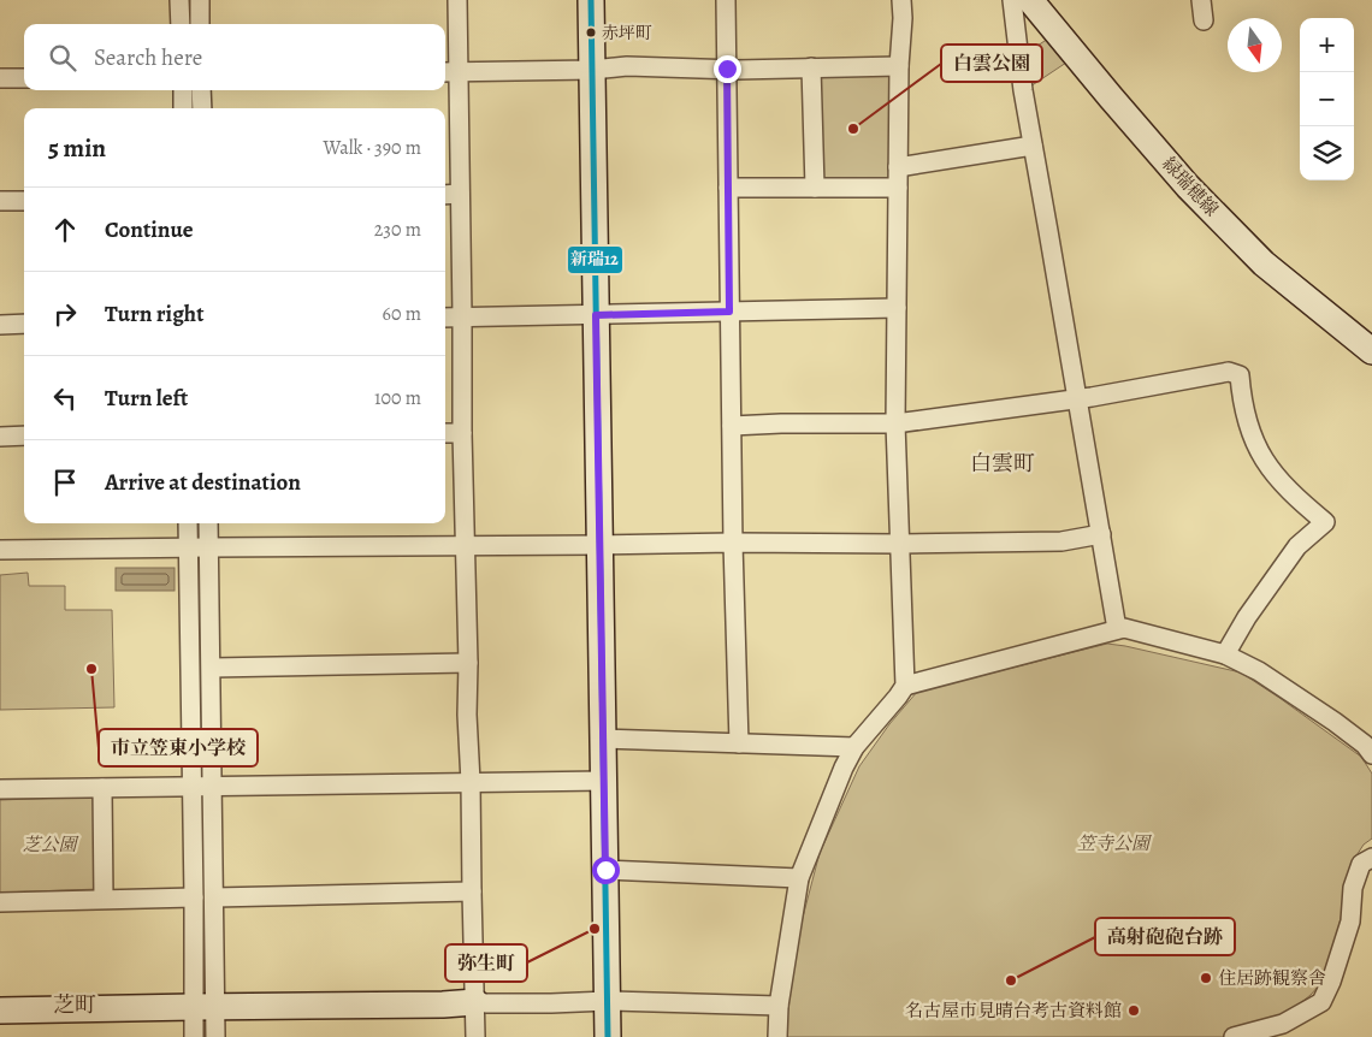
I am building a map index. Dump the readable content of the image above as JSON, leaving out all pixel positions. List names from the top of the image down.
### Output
{
  "streets": {
    "street": ["緑瑞穂線"]
  },
  "districts": ["白雲町", "芝町"],
  "parks": ["笠寺公園", "芝公園"],
  "places": [
    "赤坪町",
    "白雲公園",
    "市立笠東小学校",
    "弥生町",
    "住居跡観察舎",
    "高射砲砲台跡",
    "名古屋市見晴台考古資料館"
  ],
  "lines": ["transit line 新瑞12"],
  "north": "bottom",
  "page": {
    "map_buttons": ["+", "−"],
    "search": "Search here",
    "heading": ["5 min", "Walk · 390 m"],
    "list": [
      ["Continue", "230 m"],
      ["Turn right", "60 m"],
      ["Turn left", "100 m"],
      "Arrive at destination"
    ]
  }
}
